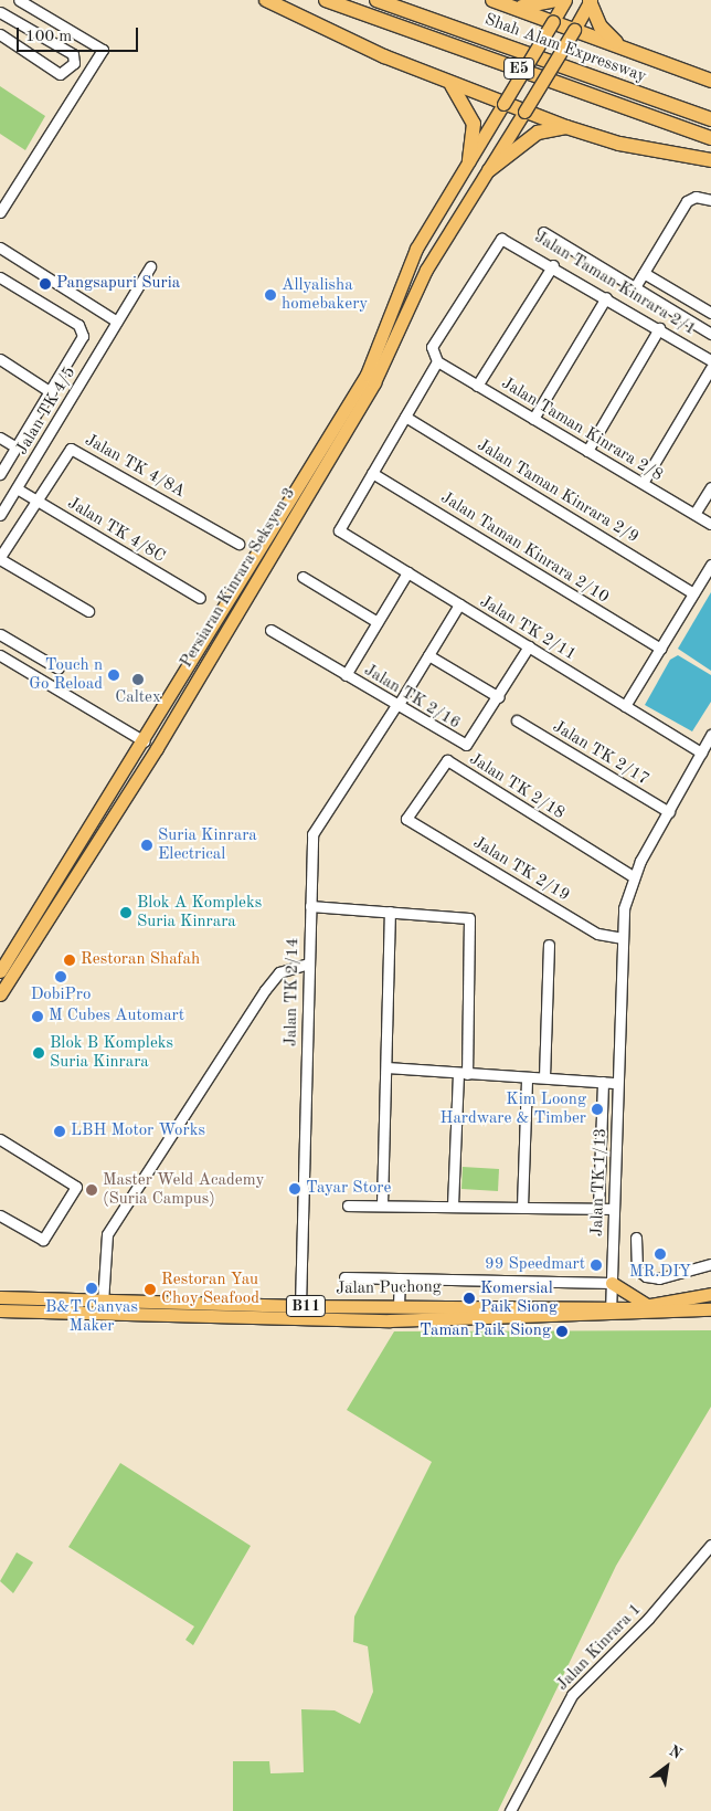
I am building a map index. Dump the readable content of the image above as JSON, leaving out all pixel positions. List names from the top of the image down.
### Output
{
  "streets": {
    "highway": ["Shah Alam Expressway", "E5"],
    "main road": ["Persiaran Kinrara Seksyen 3", "Jalan Puchong", "B11"],
    "street": [
      "Jalan Taman Kinrara 2/1",
      "Jalan TK 4/5",
      "Jalan Taman Kinrara 2/8",
      "Jalan TK 4/8A",
      "Jalan Taman Kinrara 2/9",
      "Jalan TK 4/8C",
      "Jalan Taman Kinrara 2/10",
      "Jalan TK 2/11",
      "Jalan TK 2/16",
      "Jalan TK 2/17",
      "Jalan TK 2/18",
      "Jalan TK 2/19",
      "Jalan TK 2/14",
      "Jalan TK 1/13",
      "Jalan Kinrara 1"
    ]
  },
  "crossings": [
    ["Jalan Taman Kinrara 2/1", "Jalan Taman Kinrara 2/8"],
    ["Jalan TK 4/5", "Jalan TK 4/8C"],
    ["Jalan TK 4/8A", "Jalan TK 4/8C"],
    ["Jalan Taman Kinrara 2/10", "Jalan TK 2/11"],
    ["Jalan TK 2/11", "Jalan TK 2/16"],
    ["Jalan TK 2/11", "Jalan TK 2/14"],
    ["Jalan TK 2/16", "Jalan TK 2/14"],
    ["Jalan TK 2/18", "Jalan TK 2/19"],
    ["Jalan TK 2/18", "Jalan TK 1/13"],
    ["Jalan TK 2/19", "Jalan TK 1/13"],
    ["Jalan TK 2/14", "Jalan Puchong"],
    ["Jalan TK 1/13", "Jalan Puchong"]
  ],
  "places": [
    "Pangsapuri Suria",
    "Allyalisha homebakery",
    "Touch n Go Reload",
    "Caltex",
    "Suria Kinrara Electrical",
    "Blok A Kompleks Suria Kinrara",
    "Restoran Shafah",
    "DobiPro",
    "M Cubes Automart",
    "Blok B Kompleks Suria Kinrara",
    "Kim Loong Hardware & Timber",
    "LBH Motor Works",
    "Tayar Store",
    "Master Weld Academy (Suria Campus)",
    "MR.DIY",
    "99 Speedmart",
    "B&T Canvas Maker",
    "Restoran Yau Choy Seafood",
    "Komersial Paik Siong",
    "Taman Paik Siong"
  ],
  "scale_bar": "100 m",
  "north": "top right"
}
